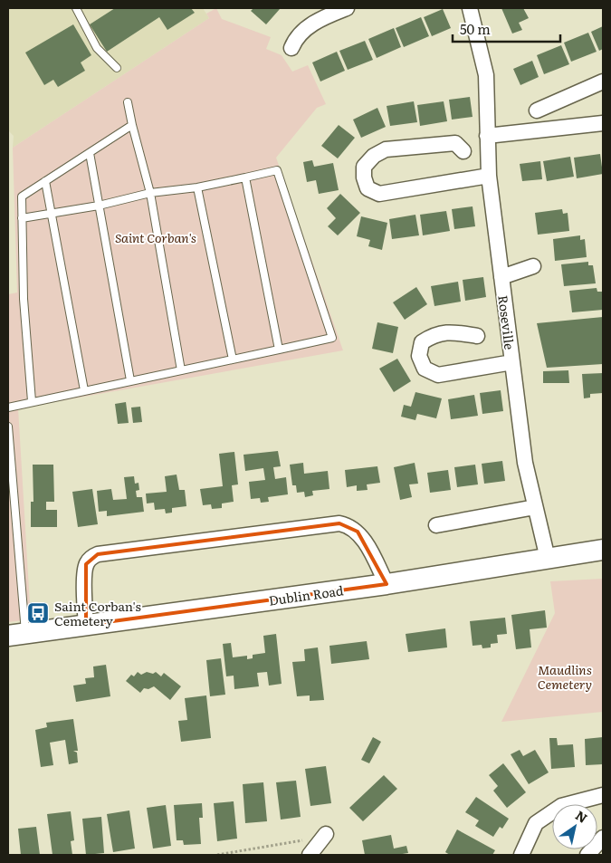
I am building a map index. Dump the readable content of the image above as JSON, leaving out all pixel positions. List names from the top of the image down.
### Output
{
  "streets": {
    "main road": ["Dublin Road"],
    "street": ["Roseville"]
  },
  "crossings": [
    ["Roseville", "Dublin Road"]
  ],
  "parks": ["Saint Corban's", "Maudlins Cemetery"],
  "places": {
    "bus stop": ["Saint Corban's Cemetery"]
  },
  "scale_bar": "50 m",
  "north": "top right"
}
